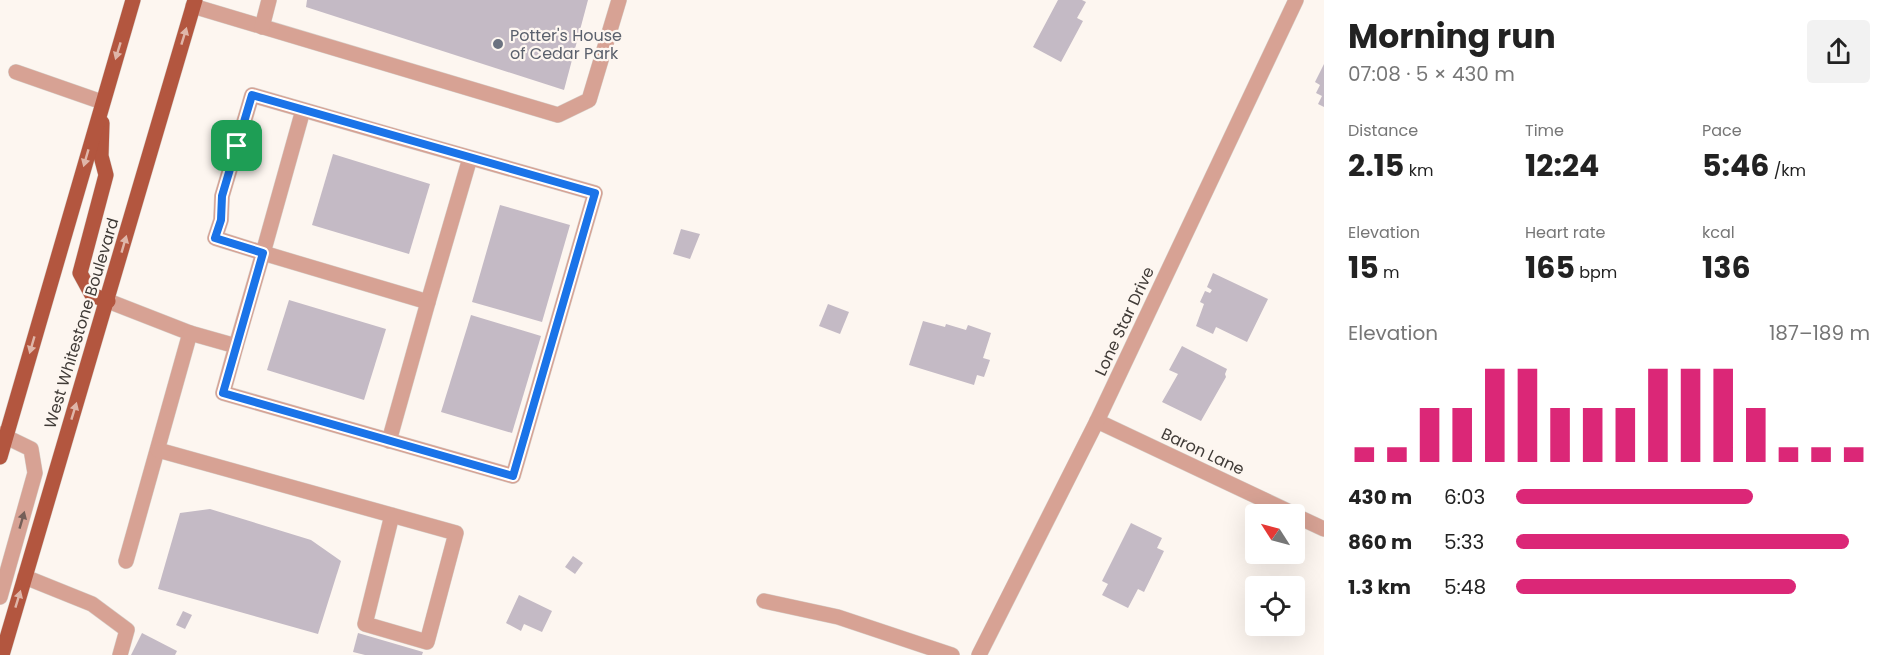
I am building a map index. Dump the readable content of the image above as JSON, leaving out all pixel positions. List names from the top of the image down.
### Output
{
  "streets": {
    "main road": ["West Whitestone Boulevard"],
    "street": ["Lone Star Drive", "Baron Lane"]
  },
  "crossings": [
    ["Lone Star Drive", "Baron Lane"]
  ],
  "places": ["Potter's House of Cedar Park"],
  "north": "top left",
  "page": {
    "heading": ["Morning run", "07:08 · 5 × 430 m"],
    "stats": [
      ["Distance", "2.15 km"],
      ["Time", "12:24"],
      ["Pace", "5:46 /km"],
      ["Elevation", "15 m"],
      ["Heart rate", "165 bpm"],
      ["kcal", "136"]
    ],
    "chart": ["Elevation", "187–189 m"],
    "list": [
      {
        "name": "430 m",
        "note": "6:03"
      },
      {
        "name": "860 m",
        "note": "5:33"
      },
      {
        "name": "1.3 km",
        "note": "5:48"
      }
    ]
  }
}
